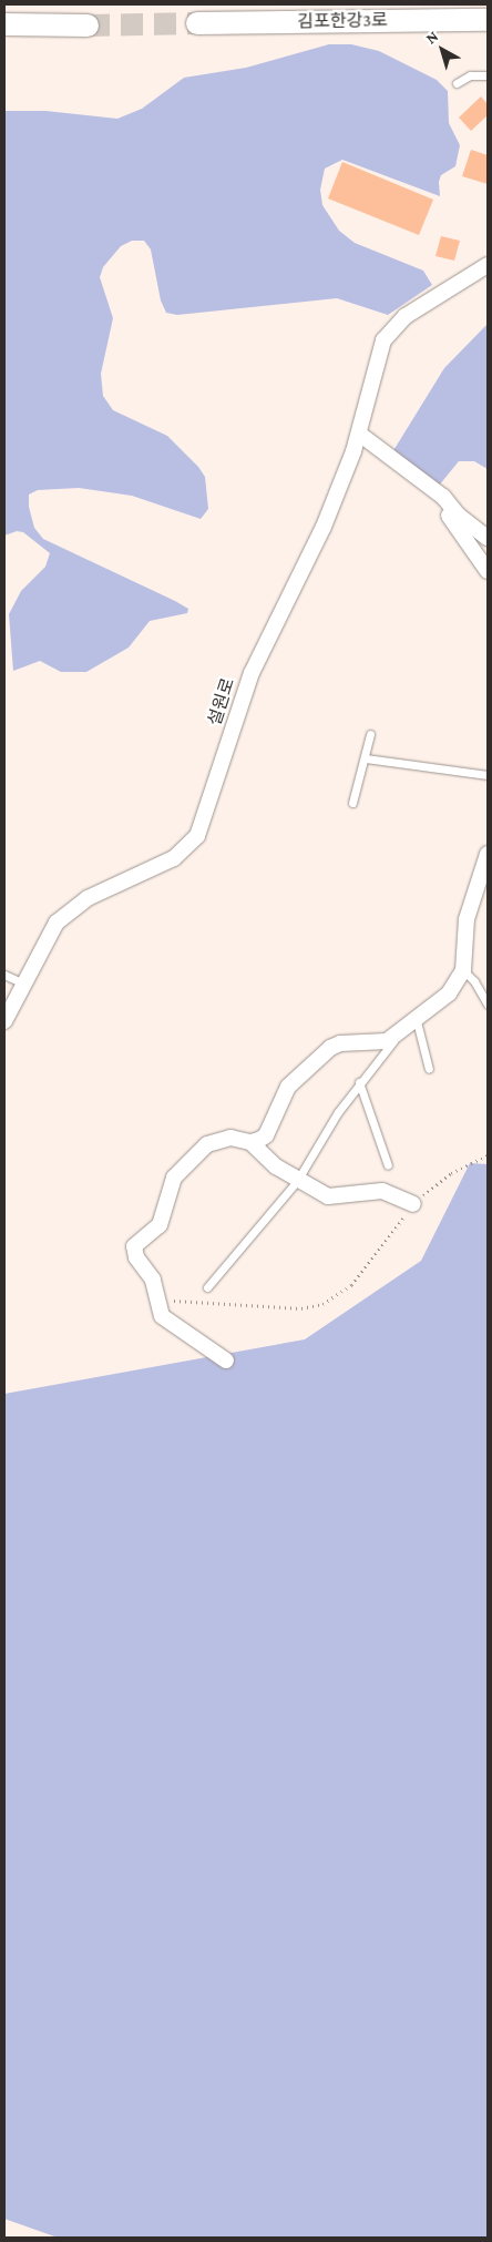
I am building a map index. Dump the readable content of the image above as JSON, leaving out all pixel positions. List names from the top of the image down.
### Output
{
  "streets": {
    "street": ["김포한강3로", "설원로"]
  },
  "north": "top left"
}
